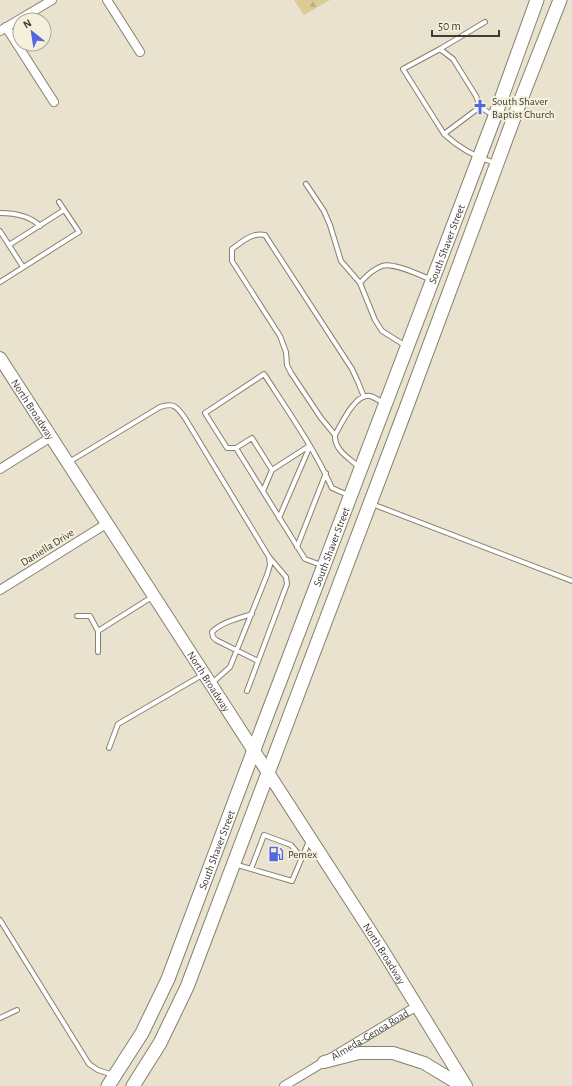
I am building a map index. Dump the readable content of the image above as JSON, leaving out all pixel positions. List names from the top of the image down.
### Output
{
  "streets": {
    "main road": ["South Shaver Street"],
    "street": ["North Broadway", "Daniella Drive", "Almeda-Genoa Road"]
  },
  "crossings": [
    ["South Shaver Street", "North Broadway"],
    ["North Broadway", "Daniella Drive"],
    ["North Broadway", "Almeda-Genoa Road"]
  ],
  "places": {
    "church": ["South Shaver Baptist Church"],
    "fuel station": ["Pemex"]
  },
  "scale_bar": "50 m",
  "north": "top left"
}
